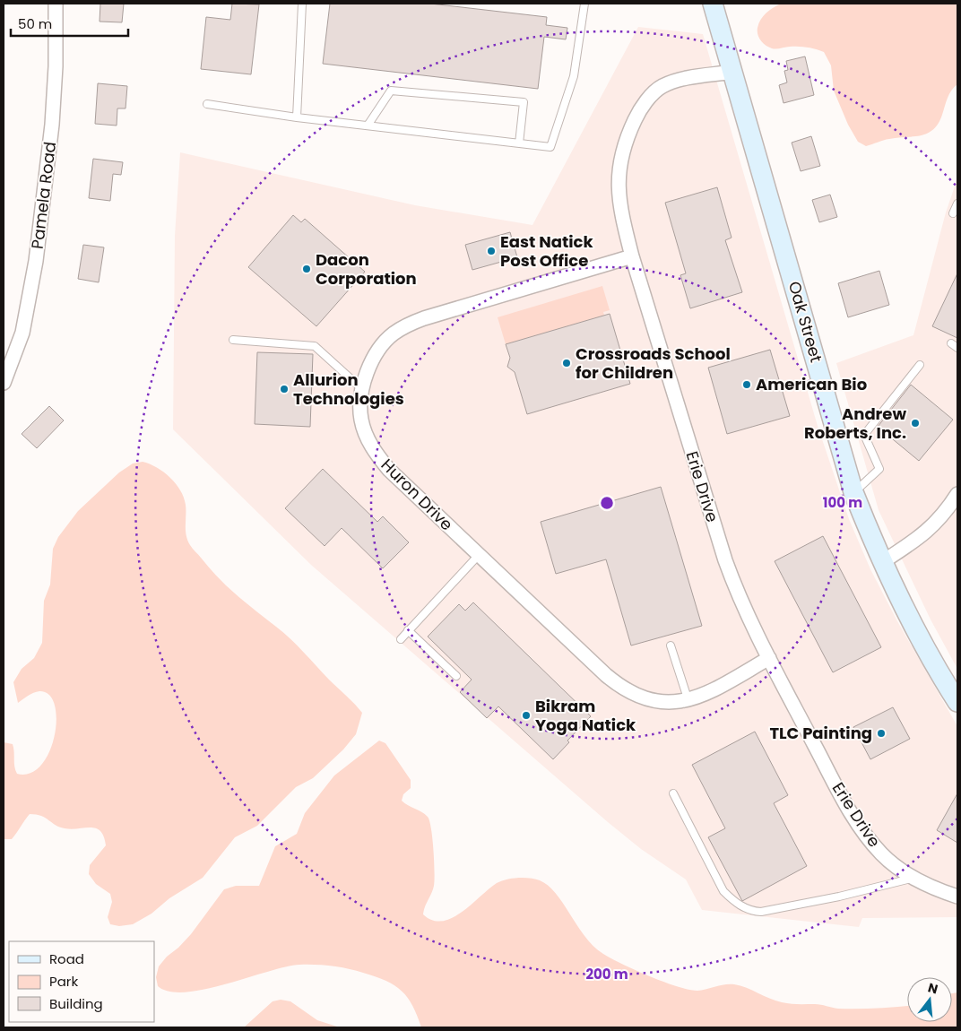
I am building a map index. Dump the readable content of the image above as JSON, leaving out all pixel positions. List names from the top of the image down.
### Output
{
  "streets": {
    "main road": ["Oak Street"],
    "street": ["Pamela Road", "Erie Drive", "Huron Drive"]
  },
  "crossings": [
    ["Oak Street", "Erie Drive"],
    ["Erie Drive", "Huron Drive"]
  ],
  "places": [
    "East Natick Post Office",
    "Dacon Corporation",
    "Crossroads School for Children",
    "American Bio",
    "Allurion Technologies",
    "Andrew Roberts, Inc.",
    "Bikram Yoga Natick",
    "TLC Painting"
  ],
  "legend": ["Road", "Park", "Building"],
  "scale_bar": "50 m",
  "north": "top",
  "rings": ["100 m", "200 m"]
}
